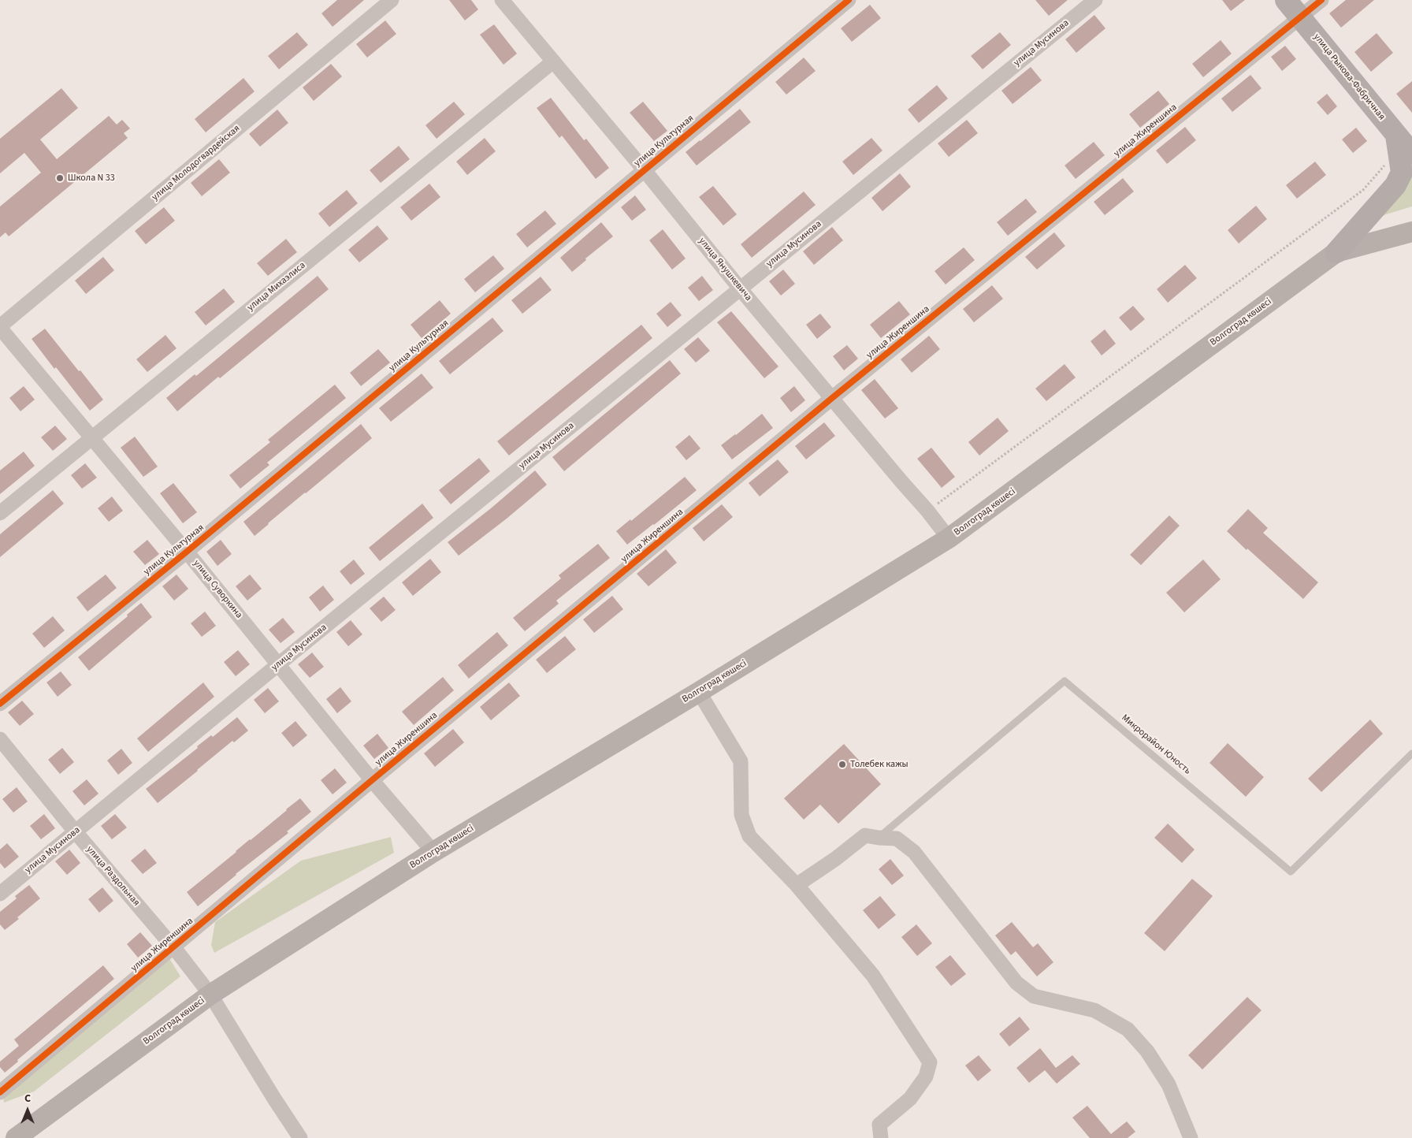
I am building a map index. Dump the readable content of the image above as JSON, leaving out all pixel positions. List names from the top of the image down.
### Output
{
  "streets": {
    "main road": ["улица Рыкова-Фабричная", "Волгоград көшесі"],
    "street": [
      "улица Мусинова",
      "улица Жиреншина",
      "улица Культурная",
      "улица Молодогвардейская",
      "улица Янушкевича",
      "улица Михаэлиса",
      "улица Суворкина",
      "улица Раздольная"
    ],
    "lane": ["Микрорайон Юность"]
  },
  "crossings": [
    ["улица Мусинова", "улица Янушкевича"],
    ["улица Мусинова", "улица Суворкина"],
    ["улица Мусинова", "улица Раздольная"],
    ["улица Рыкова-Фабричная", "улица Жиреншина"],
    ["улица Жиреншина", "улица Янушкевича"],
    ["улица Жиреншина", "улица Суворкина"],
    ["улица Жиреншина", "улица Раздольная"],
    ["улица Культурная", "улица Янушкевича"],
    ["улица Культурная", "улица Суворкина"],
    ["улица Молодогвардейская", "улица Суворкина"],
    ["улица Янушкевича", "улица Михаэлиса"],
    ["улица Янушкевича", "Волгоград көшесі"],
    ["улица Михаэлиса", "улица Суворкина"],
    ["Волгоград көшесі", "улица Суворкина"],
    ["Волгоград көшесі", "улица Раздольная"]
  ],
  "places": ["Школа N 33", "Толебек кажы"],
  "north": "top"
}
